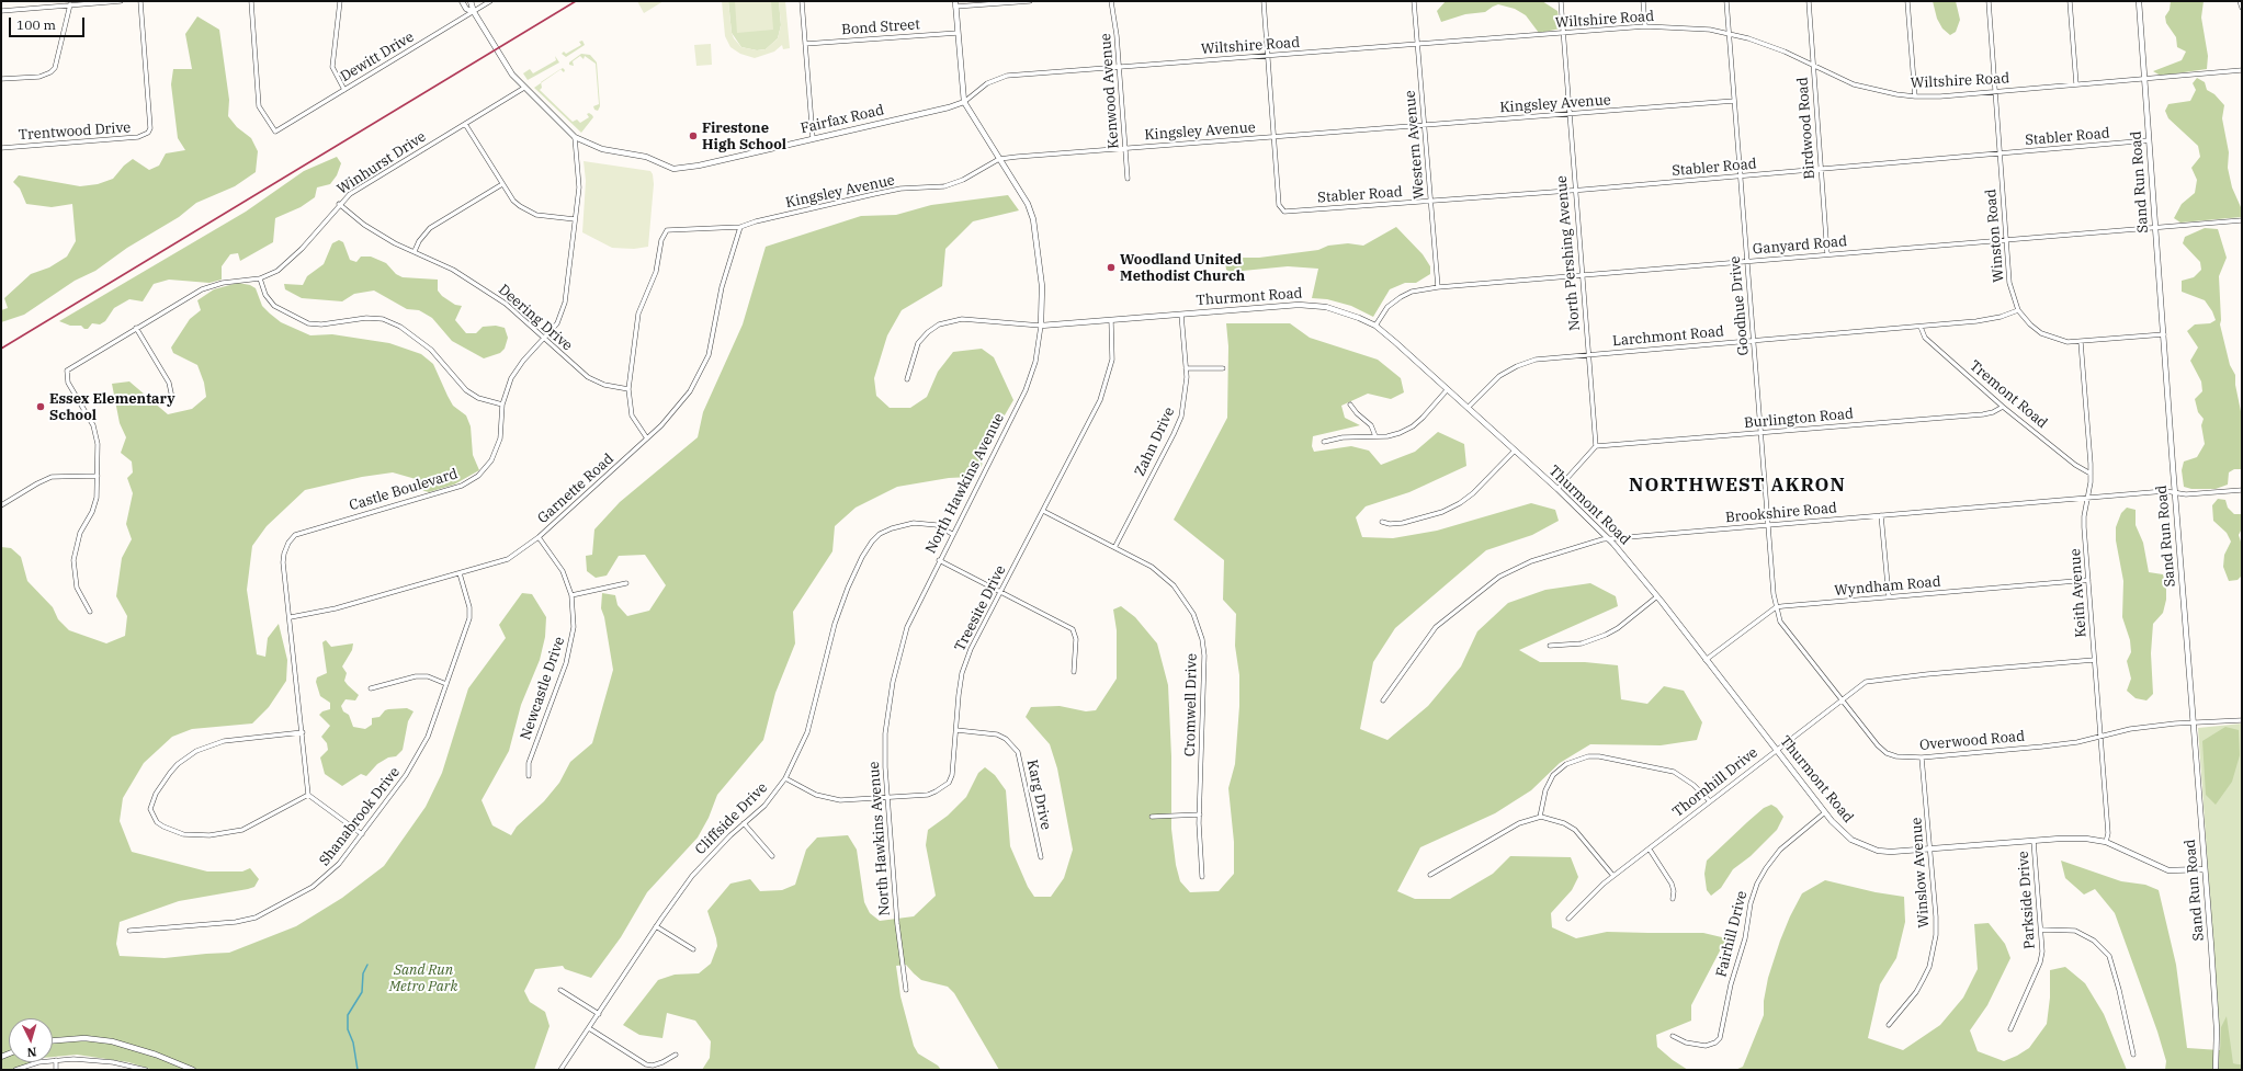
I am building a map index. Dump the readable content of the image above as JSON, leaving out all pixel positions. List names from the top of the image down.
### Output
{
  "streets": {
    "street": [
      "Wiltshire Road",
      "Bond Street",
      "Dewitt Drive",
      "Kenwood Avenue",
      "Kingsley Avenue",
      "Fairfax Road",
      "Birdwood Road",
      "Trentwood Drive",
      "Stabler Road",
      "Western Avenue",
      "Winhurst Drive",
      "Sand Run Road",
      "Winston Road",
      "Ganyard Road",
      "North Pershing Avenue",
      "Thurmont Road",
      "Goodhue Drive",
      "Deering Drive",
      "Larchmont Road",
      "Tremont Road",
      "Burlington Road",
      "Zahn Drive",
      "North Hawkins Avenue",
      "Garnette Road",
      "Castle Boulevard",
      "Brookshire Road",
      "Wyndham Road",
      "Keith Avenue",
      "Treesite Drive",
      "Newcastle Drive",
      "Cromwell Drive",
      "Overwood Road",
      "Thornhill Drive",
      "Karg Drive",
      "Shanabrook Drive",
      "Cliffside Drive",
      "Winslow Avenue",
      "Parkside Drive",
      "Fairhill Drive"
    ]
  },
  "crossings": [
    ["Wiltshire Road", "Kenwood Avenue"],
    ["Wiltshire Road", "Fairfax Road"],
    ["Wiltshire Road", "Birdwood Road"],
    ["Wiltshire Road", "Western Avenue"],
    ["Wiltshire Road", "Sand Run Road"],
    ["Wiltshire Road", "Winston Road"],
    ["Wiltshire Road", "North Pershing Avenue"],
    ["Wiltshire Road", "Goodhue Drive"],
    ["Wiltshire Road", "North Hawkins Avenue"],
    ["Bond Street", "North Hawkins Avenue"],
    ["Kenwood Avenue", "Kingsley Avenue"],
    ["Kingsley Avenue", "Stabler Road"],
    ["Kingsley Avenue", "Western Avenue"],
    ["Kingsley Avenue", "North Pershing Avenue"],
    ["Kingsley Avenue", "Goodhue Drive"],
    ["Kingsley Avenue", "Deering Drive"],
    ["Kingsley Avenue", "North Hawkins Avenue"],
    ["Kingsley Avenue", "Garnette Road"],
    ["Fairfax Road", "North Hawkins Avenue"],
    ["Fairfax Road", "Castle Boulevard"],
    ["Birdwood Road", "Stabler Road"],
    ["Birdwood Road", "Ganyard Road"],
    ["Stabler Road", "Western Avenue"],
    ["Stabler Road", "Sand Run Road"],
    ["Stabler Road", "Winston Road"],
    ["Stabler Road", "North Pershing Avenue"],
    ["Stabler Road", "Goodhue Drive"],
    ["Western Avenue", "Ganyard Road"],
    ["Winhurst Drive", "Deering Drive"],
    ["Sand Run Road", "Winston Road"],
    ["Sand Run Road", "Ganyard Road"],
    ["Sand Run Road", "Thurmont Road"],
    ["Sand Run Road", "Brookshire Road"],
    ["Sand Run Road", "Overwood Road"],
    ["Winston Road", "Ganyard Road"],
    ["Winston Road", "Larchmont Road"],
    ["Winston Road", "Keith Avenue"],
    ["Ganyard Road", "North Pershing Avenue"],
    ["Ganyard Road", "Thurmont Road"],
    ["Ganyard Road", "Goodhue Drive"],
    ["North Pershing Avenue", "Larchmont Road"],
    ["North Pershing Avenue", "Burlington Road"],
    ["Thurmont Road", "Larchmont Road"],
    ["Thurmont Road", "Zahn Drive"],
    ["Thurmont Road", "North Hawkins Avenue"],
    ["Thurmont Road", "Brookshire Road"],
    ["Thurmont Road", "Keith Avenue"],
    ["Thurmont Road", "Treesite Drive"],
    ["Thurmont Road", "Thornhill Drive"],
    ["Thurmont Road", "Winslow Avenue"],
    ["Thurmont Road", "Parkside Drive"],
    ["Thurmont Road", "Fairhill Drive"],
    ["Goodhue Drive", "Larchmont Road"],
    ["Goodhue Drive", "Burlington Road"],
    ["Goodhue Drive", "Brookshire Road"],
    ["Goodhue Drive", "Wyndham Road"],
    ["Goodhue Drive", "Overwood Road"],
    ["Deering Drive", "Castle Boulevard"],
    ["Larchmont Road", "Tremont Road"],
    ["Tremont Road", "Burlington Road"],
    ["Tremont Road", "Keith Avenue"],
    ["Zahn Drive", "Cromwell Drive"],
    ["North Hawkins Avenue", "Treesite Drive"],
    ["North Hawkins Avenue", "Cliffside Drive"],
    ["Garnette Road", "Castle Boulevard"],
    ["Garnette Road", "Newcastle Drive"],
    ["Garnette Road", "Shanabrook Drive"],
    ["Brookshire Road", "Keith Avenue"],
    ["Wyndham Road", "Keith Avenue"],
    ["Wyndham Road", "Overwood Road"],
    ["Keith Avenue", "Overwood Road"],
    ["Keith Avenue", "Thornhill Drive"],
    ["Treesite Drive", "Cromwell Drive"],
    ["Treesite Drive", "Karg Drive"],
    ["Treesite Drive", "Cliffside Drive"],
    ["Overwood Road", "Thornhill Drive"],
    ["Overwood Road", "Winslow Avenue"]
  ],
  "districts": ["NORTHWEST AKRON"],
  "parks": ["Sand Run Metro Park"],
  "places": ["Firestone High School", "Woodland United Methodist Church", "Essex Elementary School"],
  "scale_bar": "100 m",
  "north": "bottom"
}
